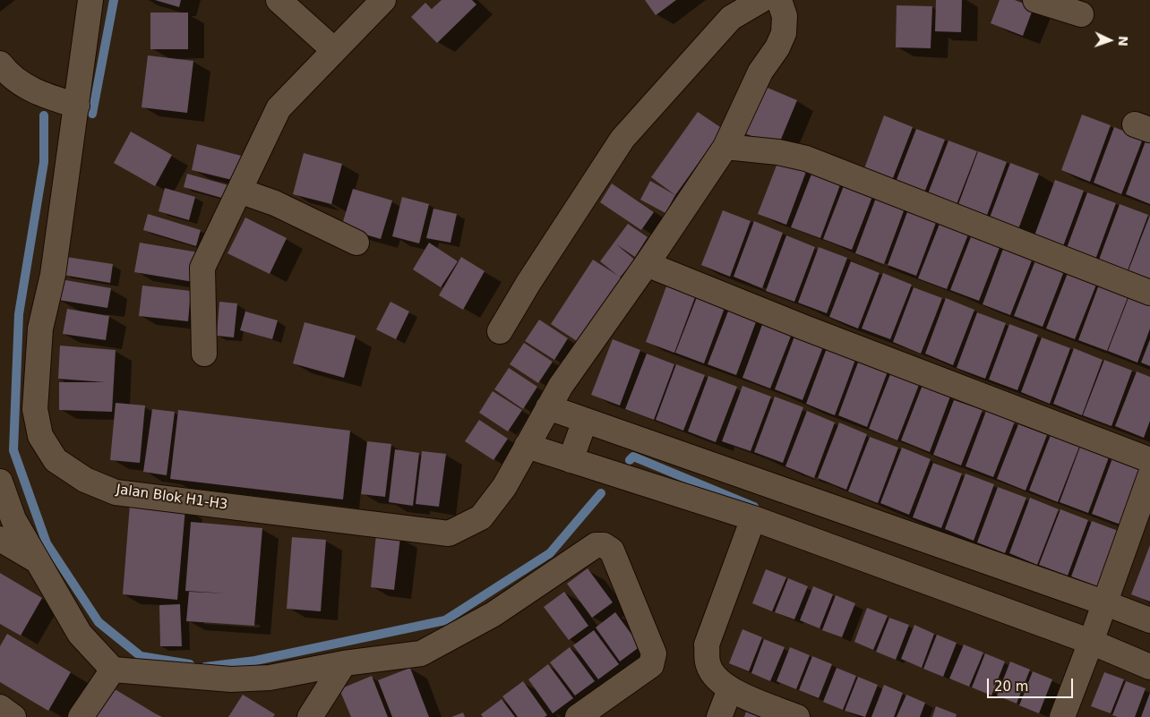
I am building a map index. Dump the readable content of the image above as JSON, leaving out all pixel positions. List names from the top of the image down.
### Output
{
  "streets": {
    "street": ["Jalan Blok H1-H3"]
  },
  "scale_bar": "20 m",
  "north": "right"
}
